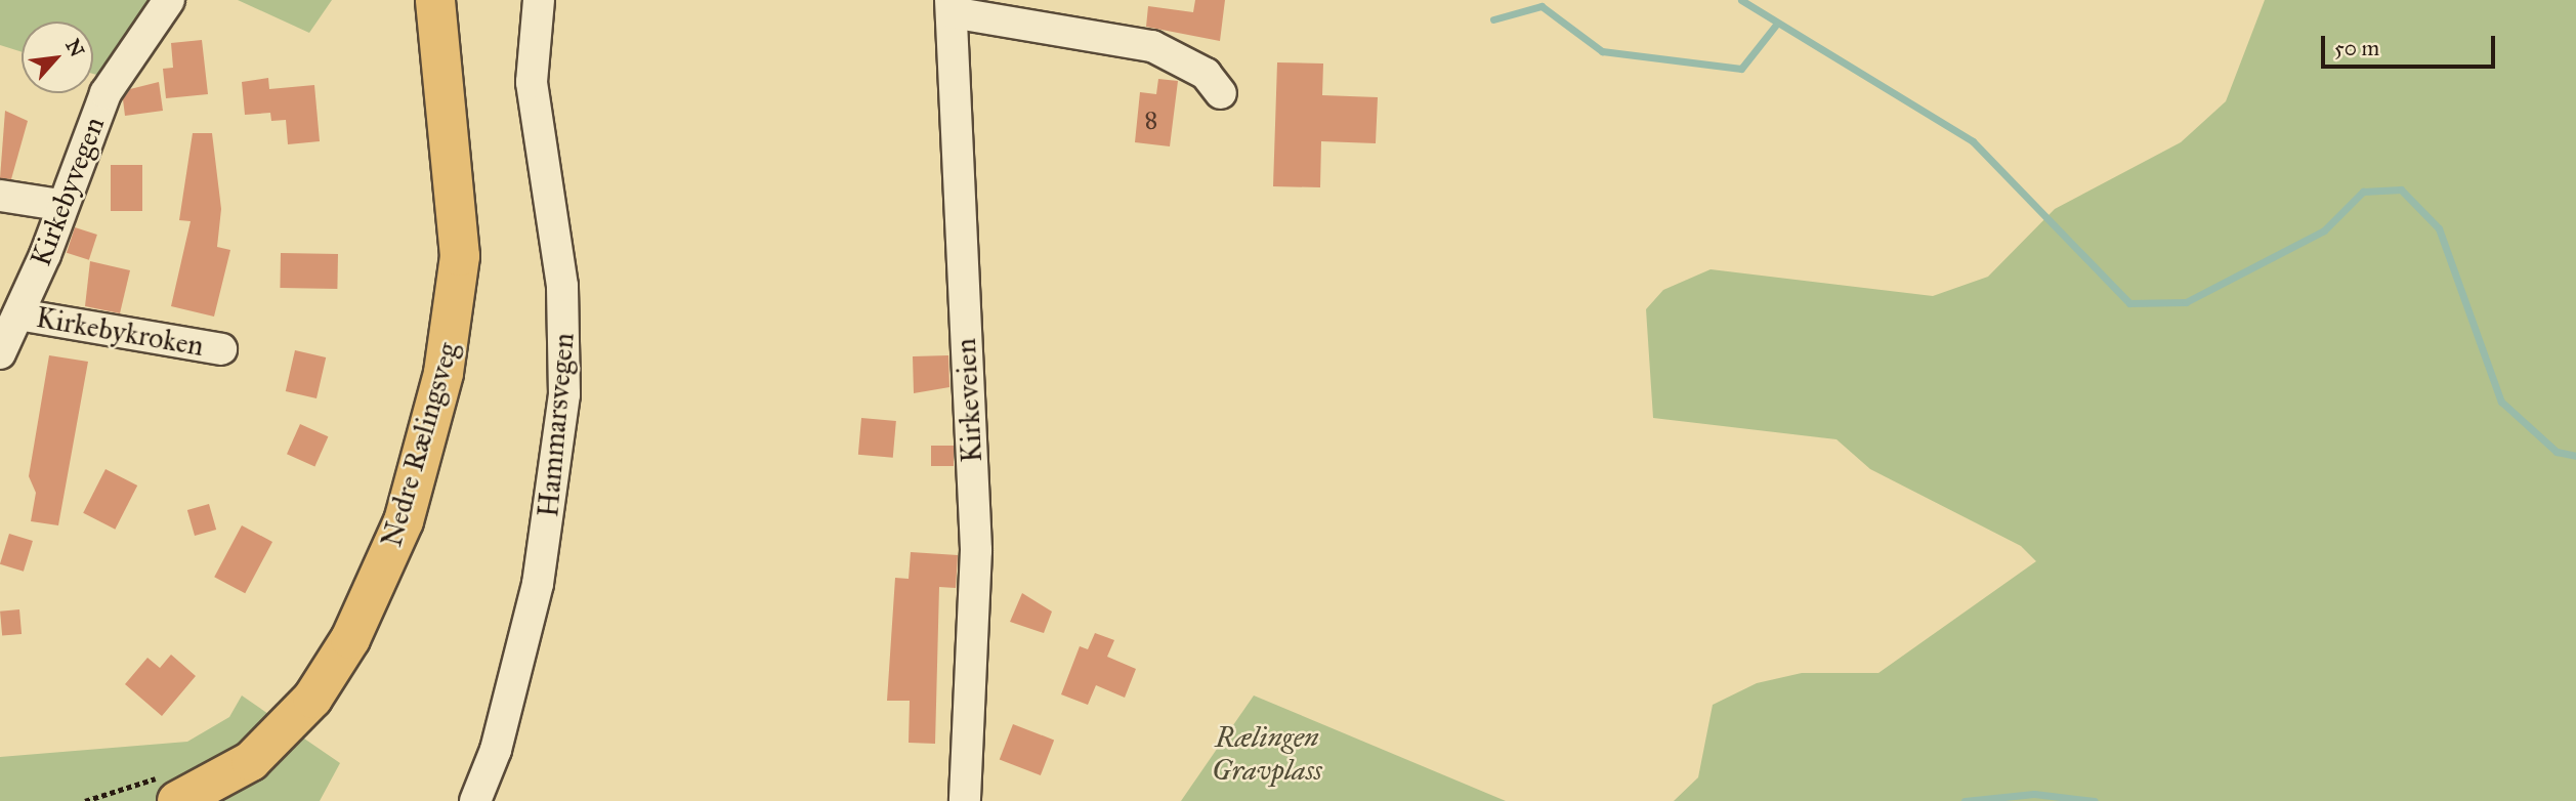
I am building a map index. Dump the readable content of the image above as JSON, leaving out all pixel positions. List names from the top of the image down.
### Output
{
  "streets": {
    "main road": ["Nedre Rælingsveg"],
    "street": [
      "Kirkebyvegen",
      "Kirkebykroken",
      "Kirkeveien",
      "Hammarsvegen"
    ]
  },
  "crossings": [
    ["Kirkebyvegen", "Kirkebykroken"]
  ],
  "parks": ["Rælingen Gravplass"],
  "house_numbers": ["8"],
  "scale_bar": "50 m",
  "north": "top right"
}
